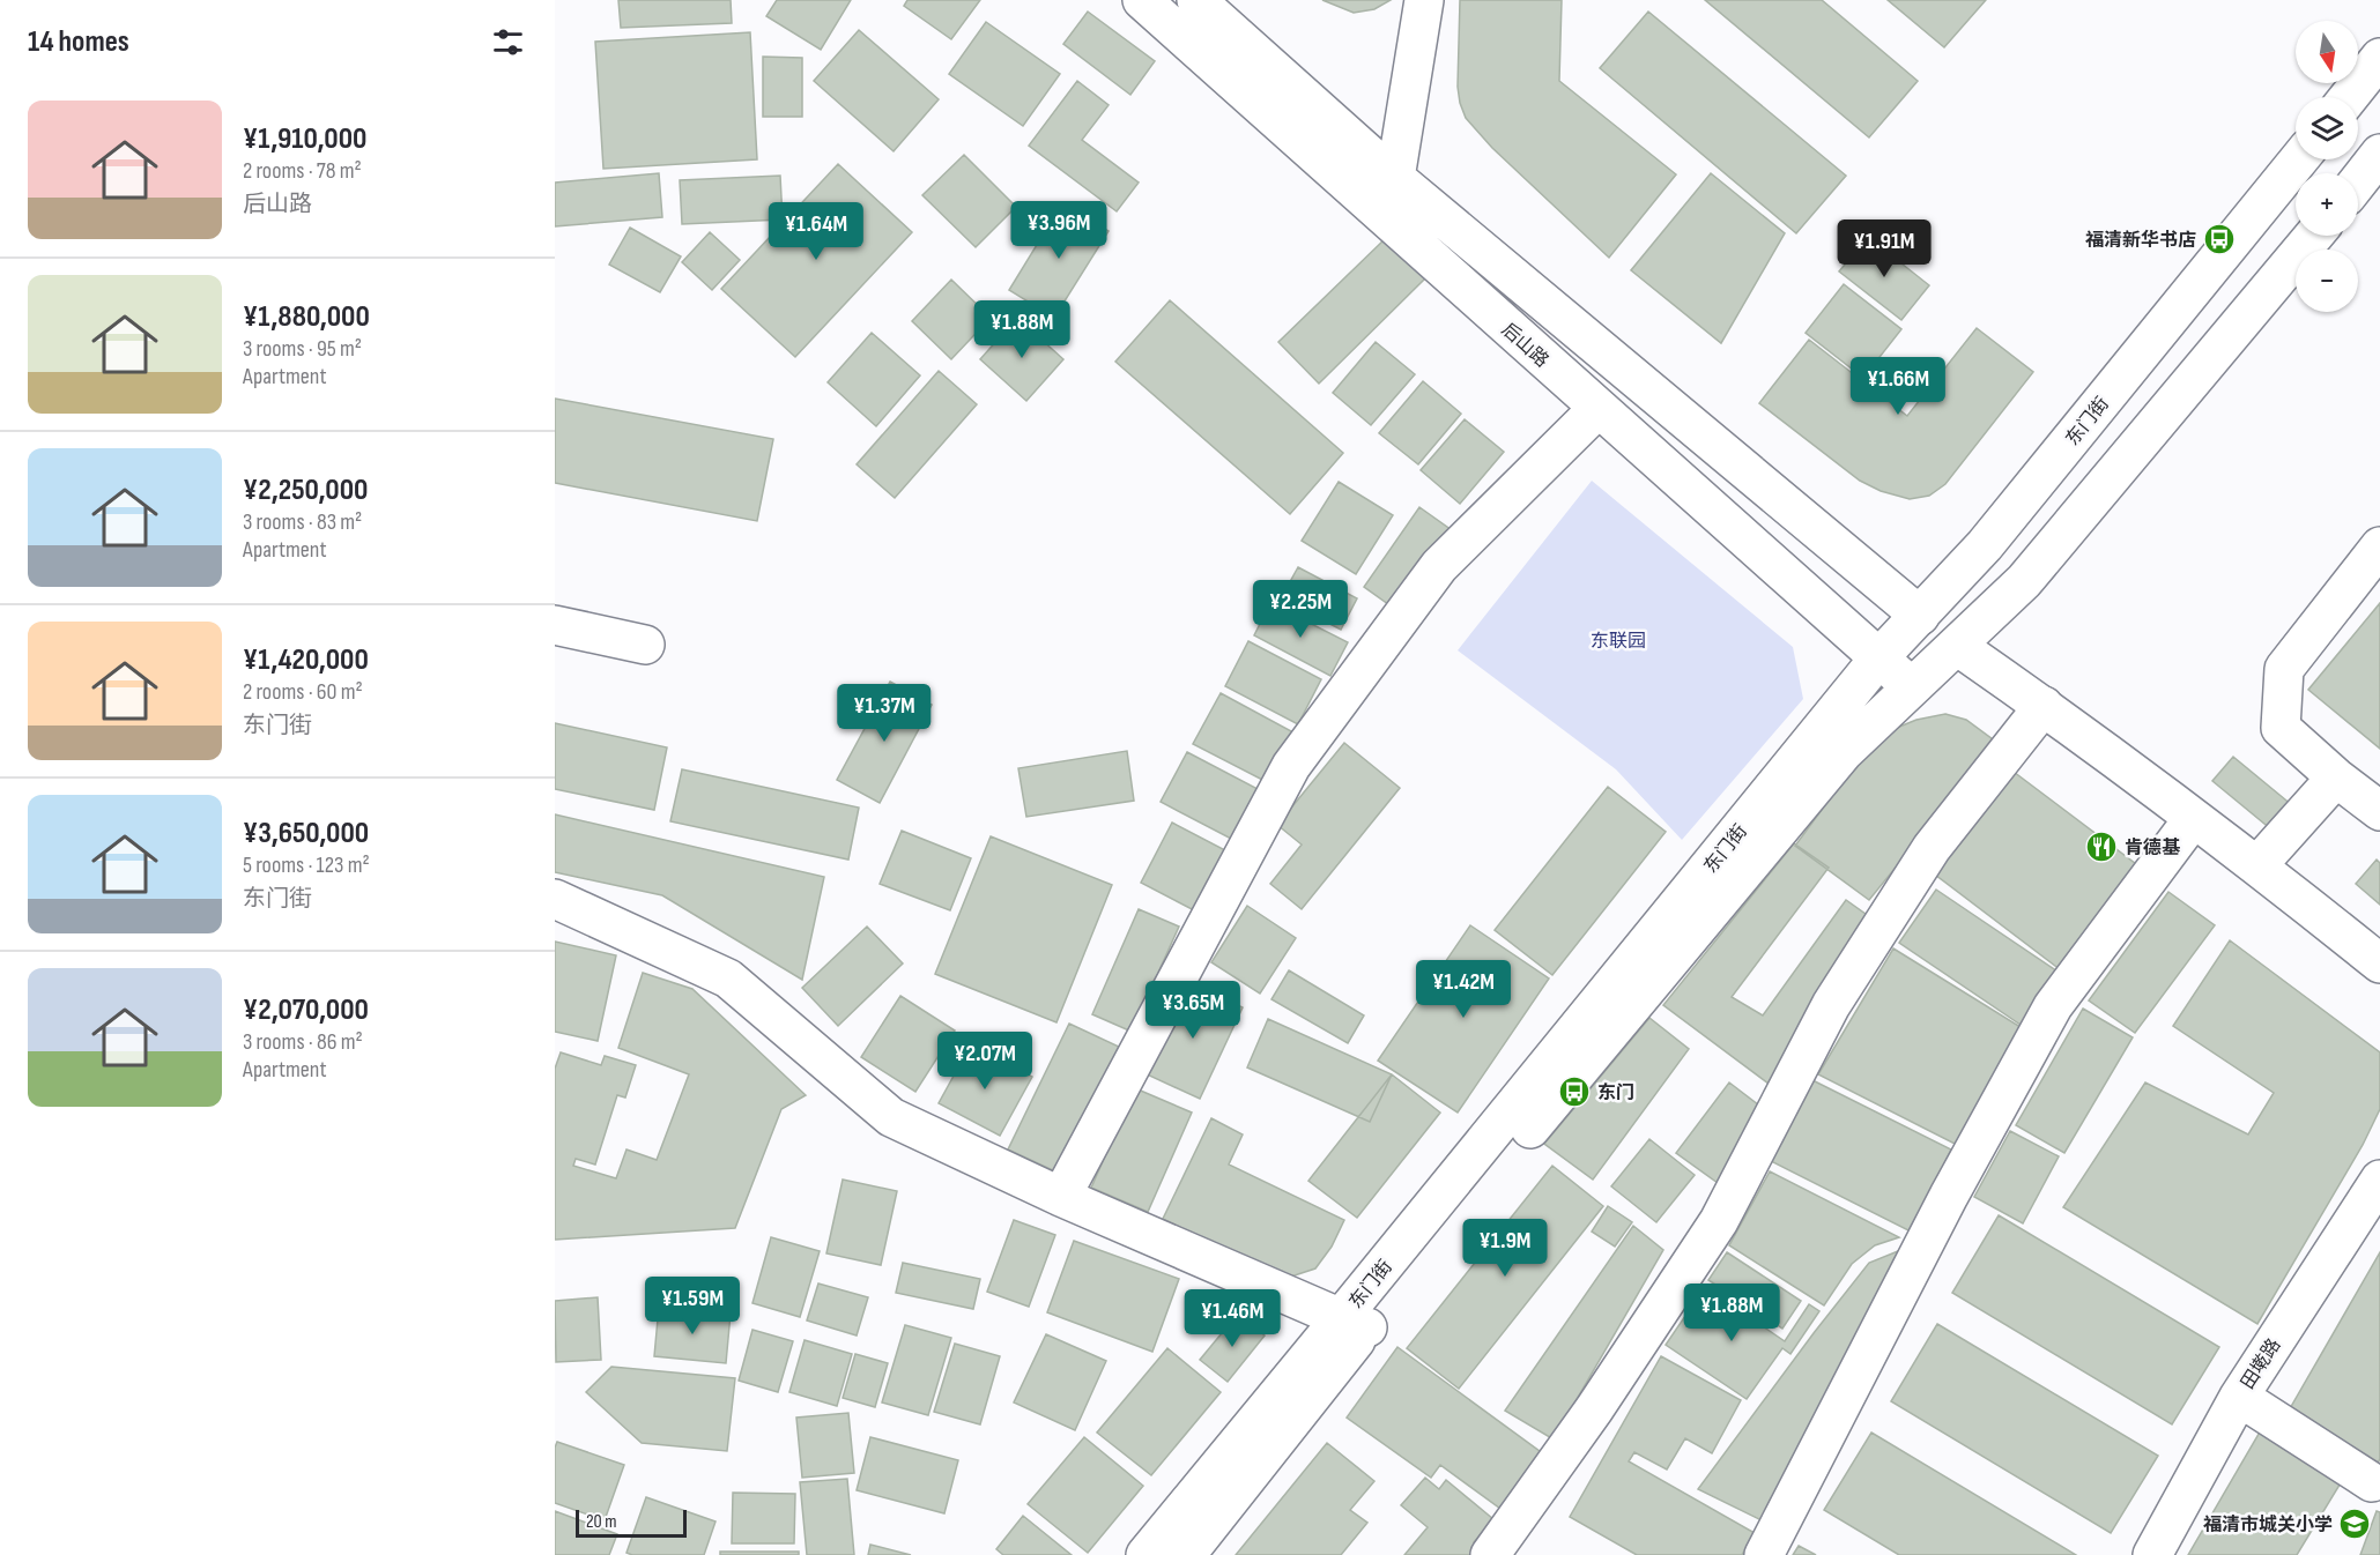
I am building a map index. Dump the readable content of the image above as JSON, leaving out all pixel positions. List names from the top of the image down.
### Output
{
  "streets": {
    "street": ["后山路", "东门街", "田墘路"]
  },
  "crossings": [
    ["后山路", "东门街"]
  ],
  "parks": ["东联园"],
  "places": {
    "bus stop": ["福清新华书店", "东门"],
    "restaurant": ["肯德基"],
    "school or university": ["福清市城关小学"]
  },
  "scale_bar": "20 m",
  "north": "bottom",
  "page": {
    "heading": "14 homes",
    "map_buttons": ["+", "−"],
    "list": [
      {
        "name": "¥1,910,000",
        "note": "2 rooms · 78 m² · 后山路"
      },
      {
        "name": "¥1,880,000",
        "note": "3 rooms · 95 m² · Apartment"
      },
      {
        "name": "¥2,250,000",
        "note": "3 rooms · 83 m² · Apartment"
      },
      {
        "name": "¥1,420,000",
        "note": "2 rooms · 60 m² · 东门街"
      },
      {
        "name": "¥3,650,000",
        "note": "5 rooms · 123 m² · 东门街"
      },
      {
        "name": "¥2,070,000",
        "note": "3 rooms · 86 m² · Apartment"
      }
    ],
    "price": [
      "¥3.96M",
      "¥1.64M",
      "¥1.91M",
      "¥1.88M",
      "¥1.66M",
      "¥2.25M",
      "¥1.37M",
      "¥1.42M",
      "¥3.65M",
      "¥2.07M",
      "¥1.9M",
      "¥1.59M",
      "¥1.88M",
      "¥1.46M"
    ],
    "scale": "20 m"
  }
}
